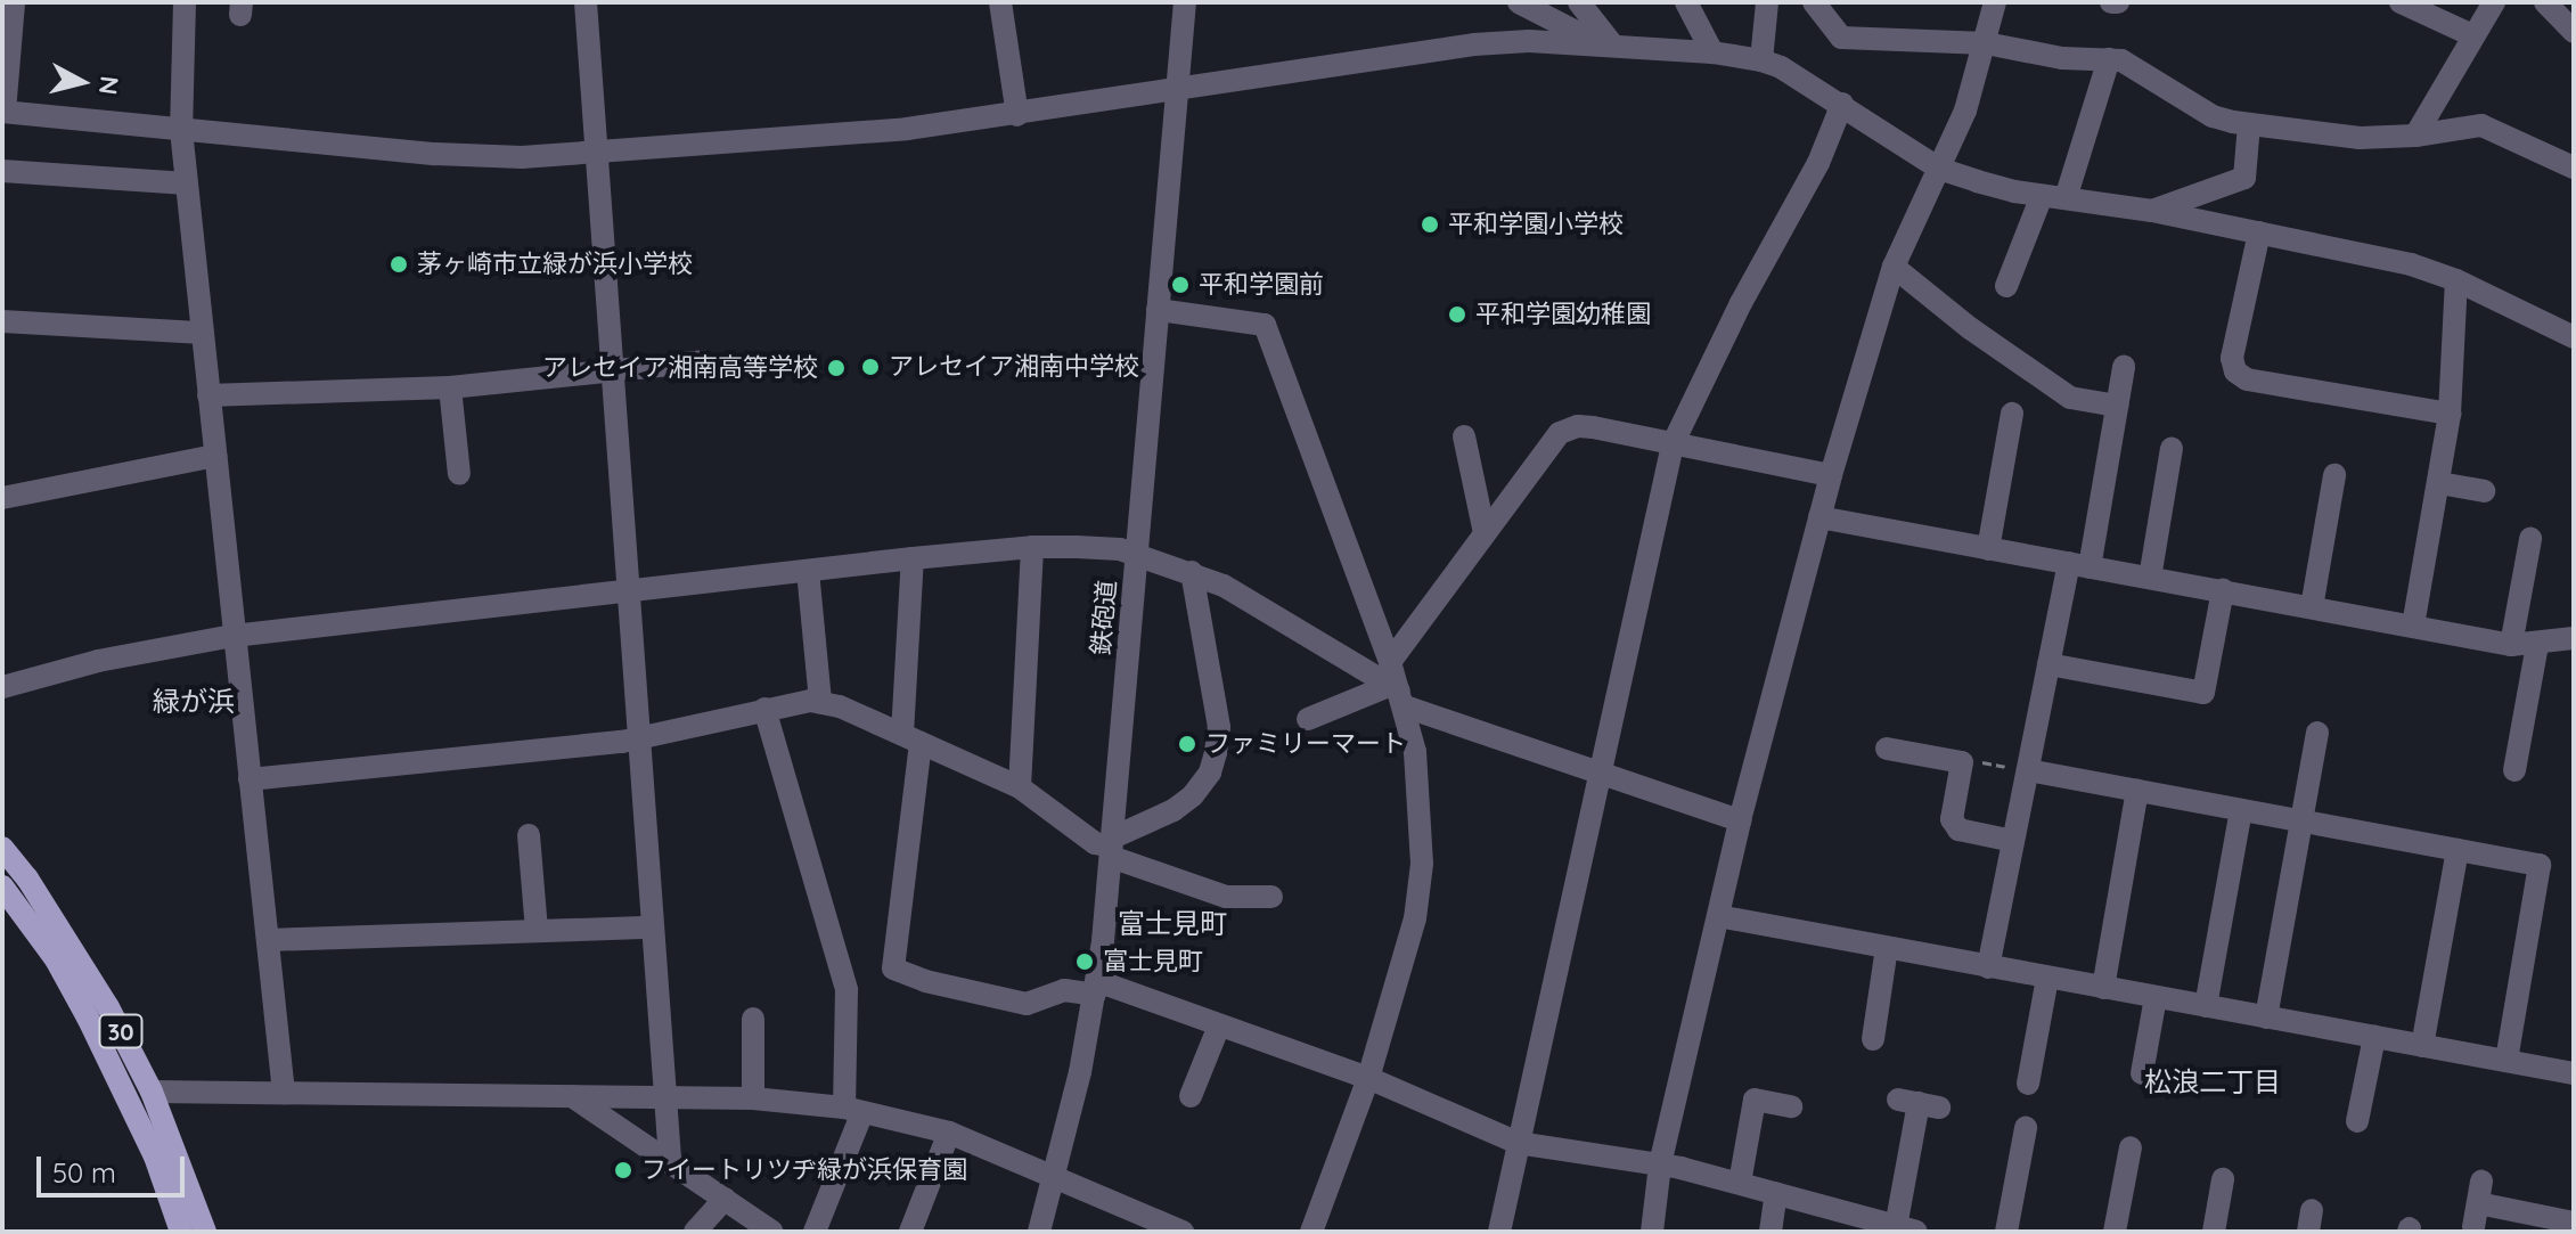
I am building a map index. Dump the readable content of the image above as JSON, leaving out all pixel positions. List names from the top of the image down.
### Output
{
  "streets": {
    "main road": ["30"],
    "street": ["鉄砲道"]
  },
  "districts": ["緑が浜", "富士見町", "松浪二丁目"],
  "places": [
    "平和学園小学校",
    "茅ヶ崎市立緑が浜小学校",
    "平和学園前",
    "平和学園幼稚園",
    "アレセイア湘南中学校",
    "アレセイア湘南高等学校",
    "ファミリーマート",
    "富士見町",
    "フイートリツヂ緑が浜保育園"
  ],
  "scale_bar": "50 m",
  "north": "right"
}
